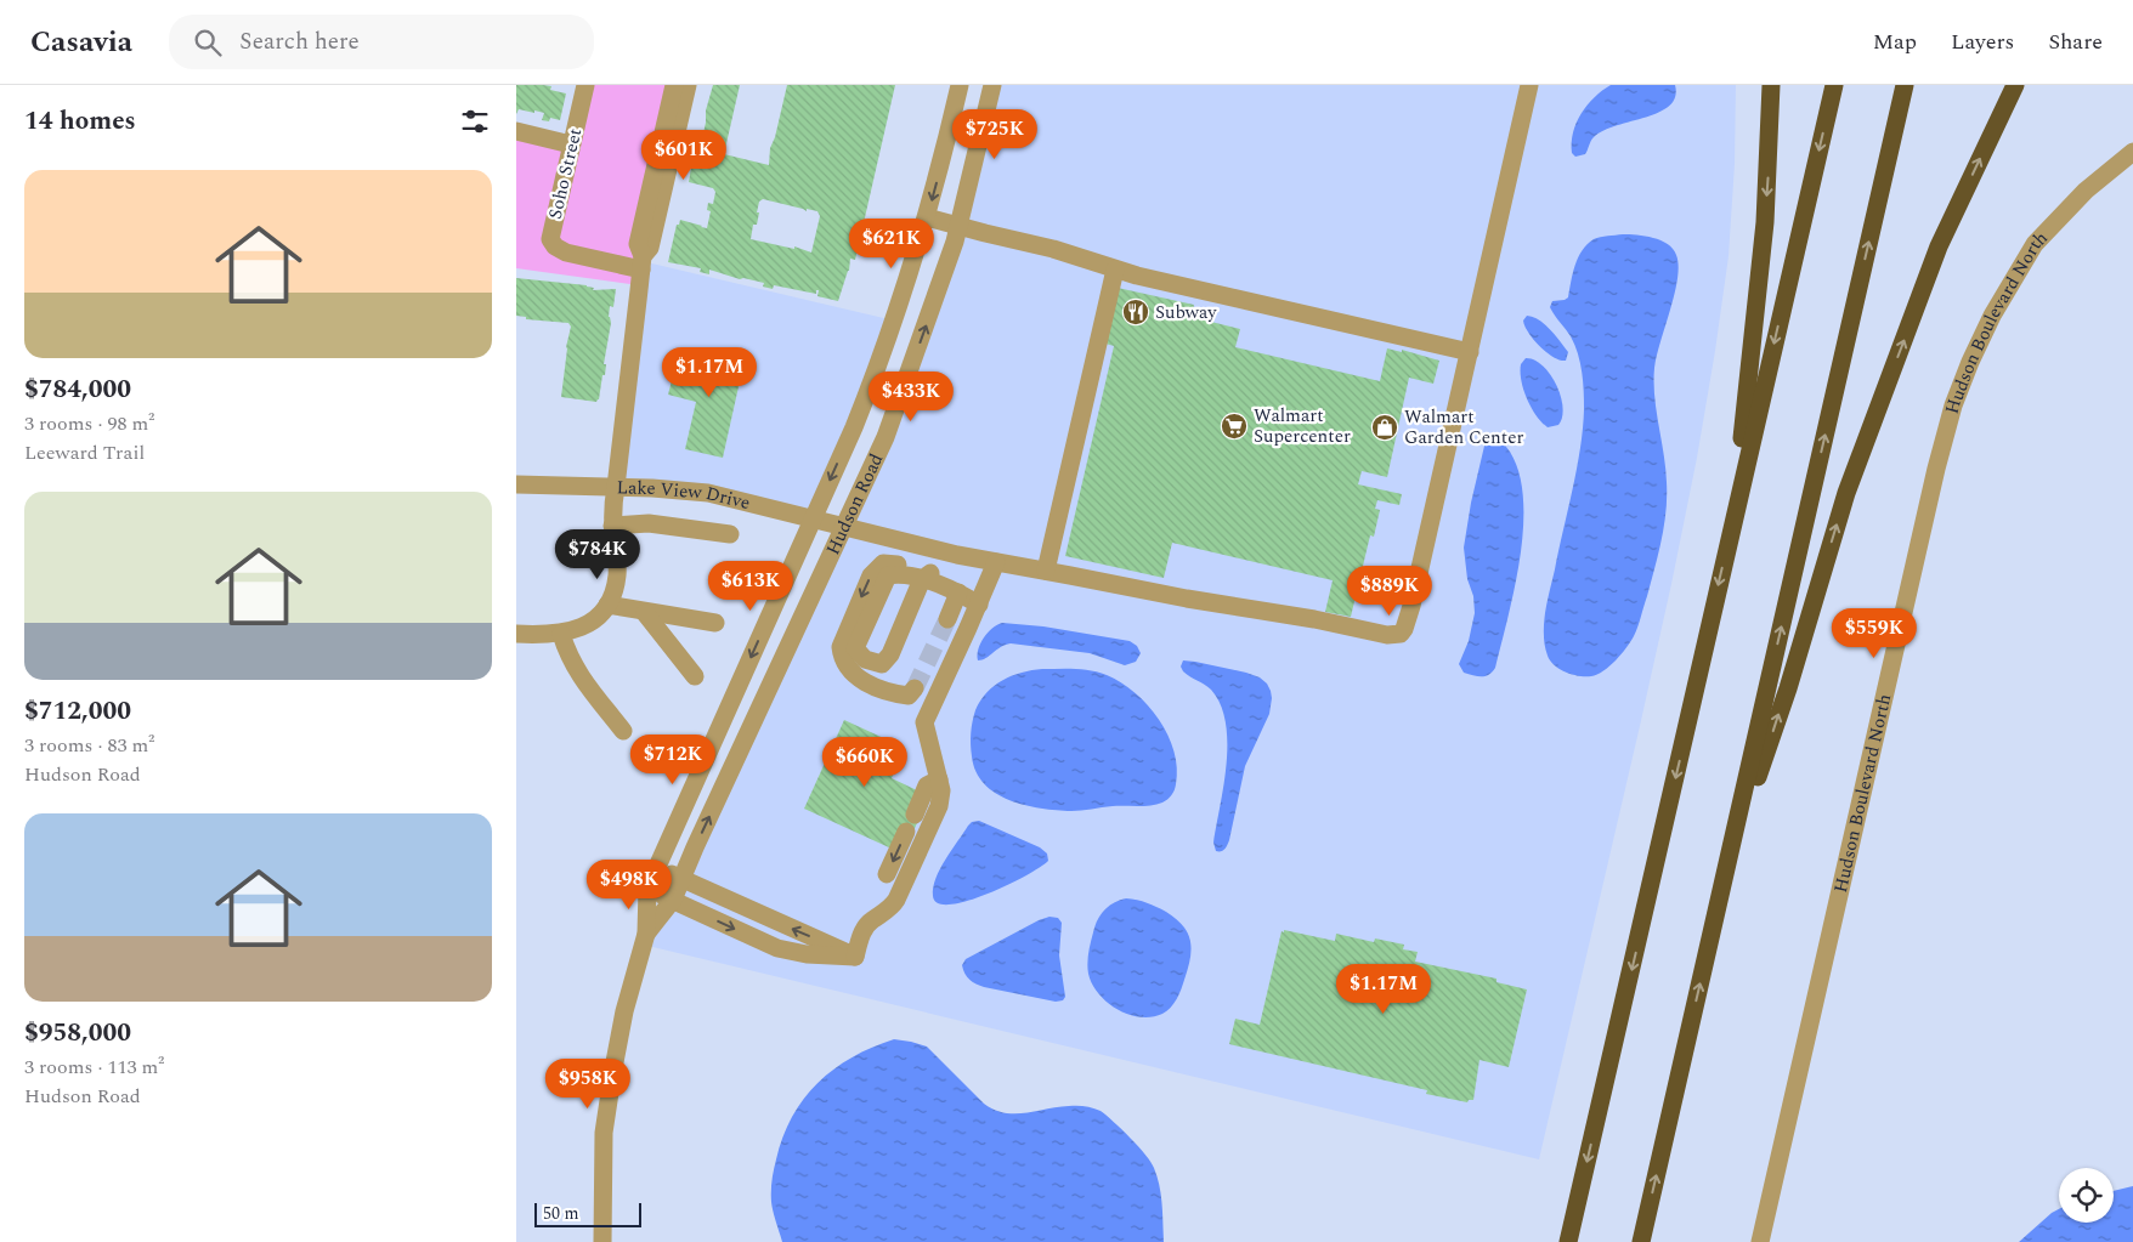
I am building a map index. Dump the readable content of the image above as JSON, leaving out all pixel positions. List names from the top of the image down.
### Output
{
  "streets": {
    "street": [
      "Soho Street",
      "Hudson Boulevard North",
      "Lake View Drive",
      "Hudson Road"
    ]
  },
  "crossings": [
    ["Lake View Drive", "Hudson Road"]
  ],
  "places": {
    "restaurant": ["Subway"],
    "supermarket": ["Walmart Supercenter"],
    "shop": ["Walmart Garden Center"]
  },
  "scale_bar": "50 m",
  "page": {
    "header": "Casavia",
    "search": "Search here",
    "nav": ["Map", "Layers", "Share"],
    "heading": "14 homes",
    "price": [
      "$725K",
      "$601K",
      "$621K",
      "$1.17M",
      "$433K",
      "$784K",
      "$613K",
      "$889K",
      "$559K",
      "$712K",
      "$660K",
      "$498K",
      "$1.17M",
      "$958K"
    ],
    "list": [
      {
        "name": "$784,000",
        "note": "3 rooms · 98 m² · Leeward Trail"
      },
      {
        "name": "$712,000",
        "note": "3 rooms · 83 m² · Hudson Road"
      },
      {
        "name": "$958,000",
        "note": "3 rooms · 113 m² · Hudson Road"
      }
    ],
    "scale": "50 m"
  }
}
